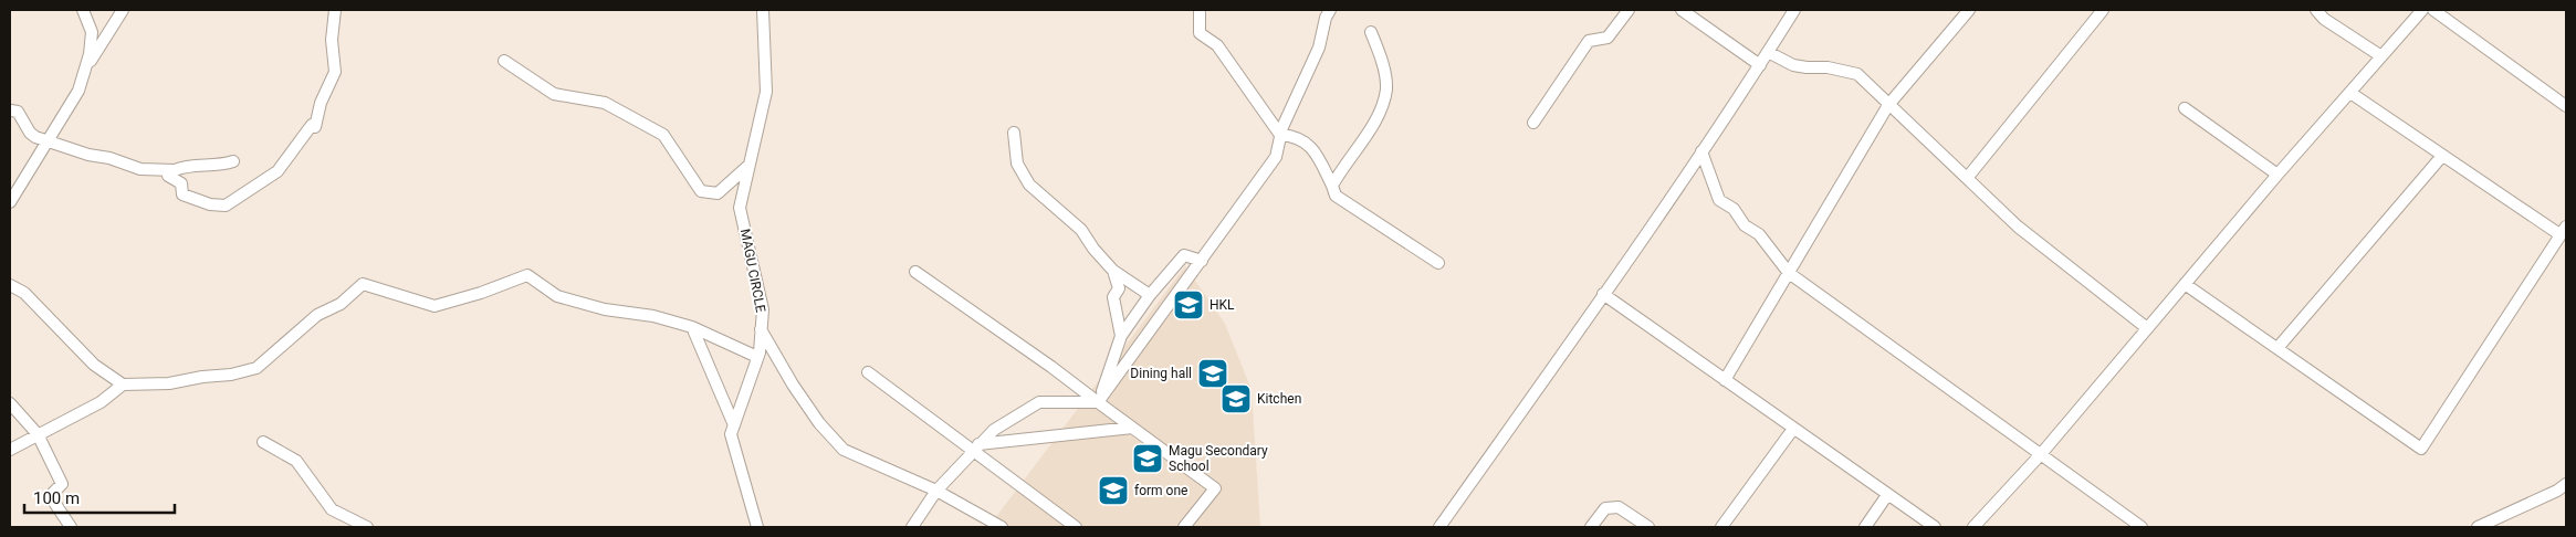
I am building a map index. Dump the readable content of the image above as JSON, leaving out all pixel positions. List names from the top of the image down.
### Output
{
  "streets": {
    "street": ["MAGU CIRCLE"]
  },
  "places": {
    "school or university": [
      "HKL",
      "Dining hall",
      "Kitchen",
      "Magu Secondary School",
      "form one"
    ]
  },
  "scale_bar": "100 m"
}
